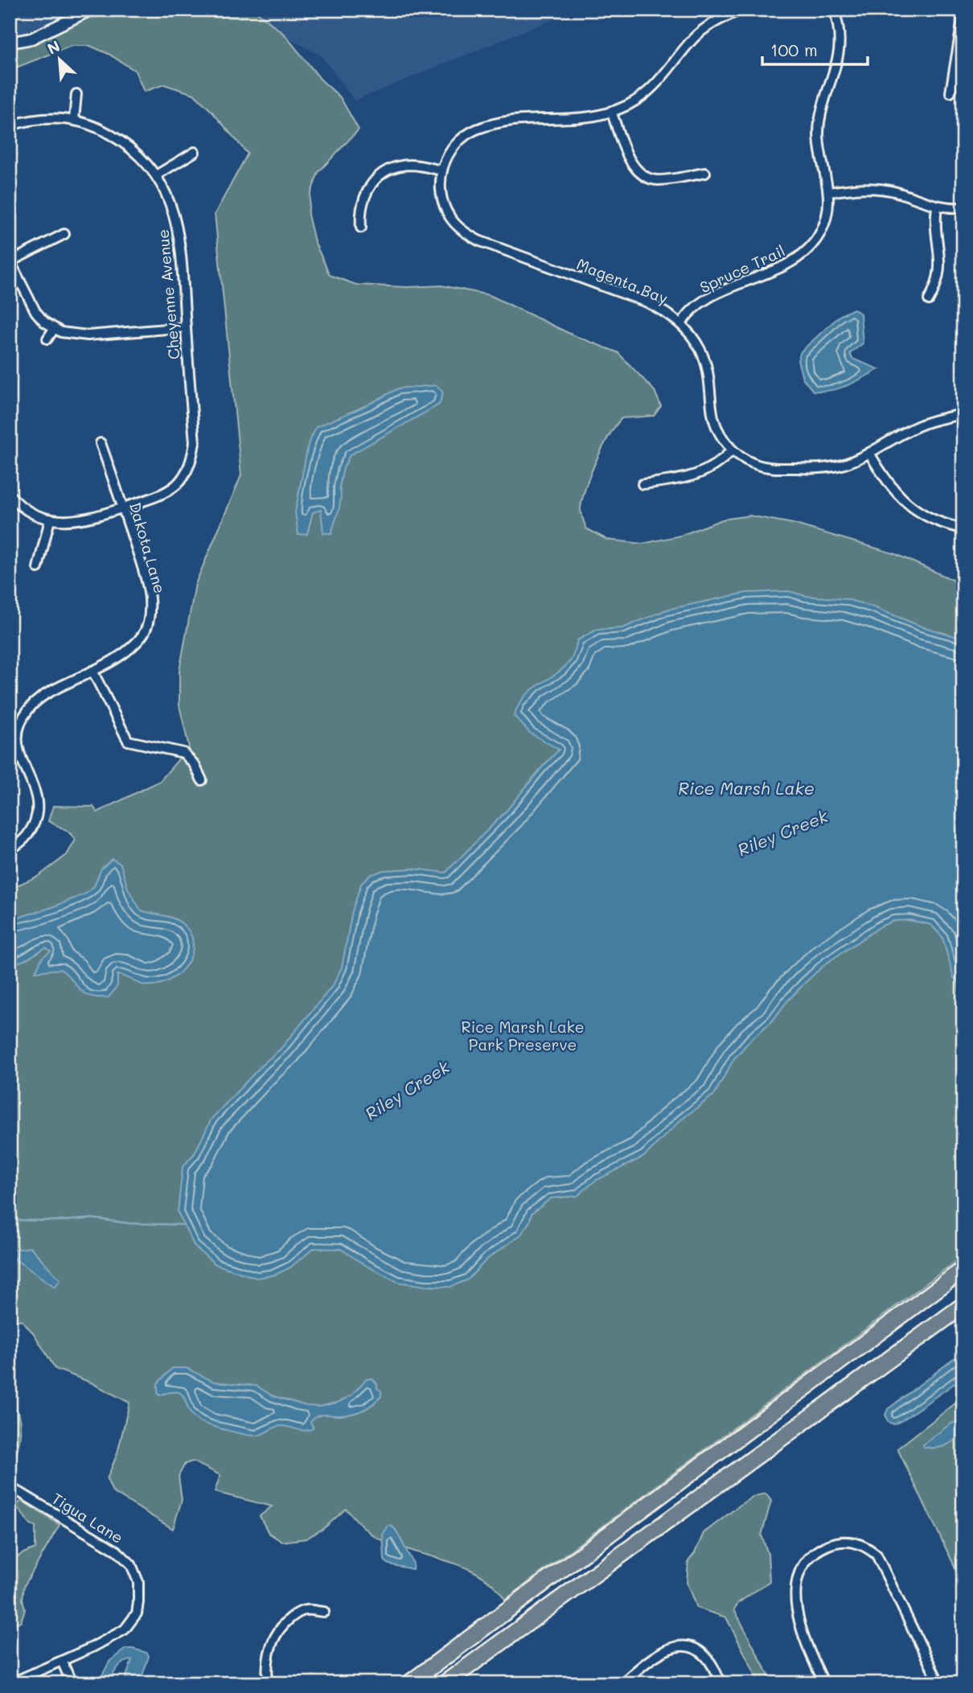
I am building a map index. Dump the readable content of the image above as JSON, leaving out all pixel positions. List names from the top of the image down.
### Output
{
  "streets": {
    "street": [
      "Spruce Trail",
      "Magenta Bay",
      "Cheyenne Avenue",
      "Dakota Lane",
      "Tigua Lane"
    ]
  },
  "crossings": [
    ["Spruce Trail", "Magenta Bay"],
    ["Cheyenne Avenue", "Dakota Lane"]
  ],
  "water": ["Rice Marsh Lake", "Riley Creek"],
  "parks": ["Rice Marsh Lake Park Preserve"],
  "scale_bar": "100 m",
  "north": "top left"
}
